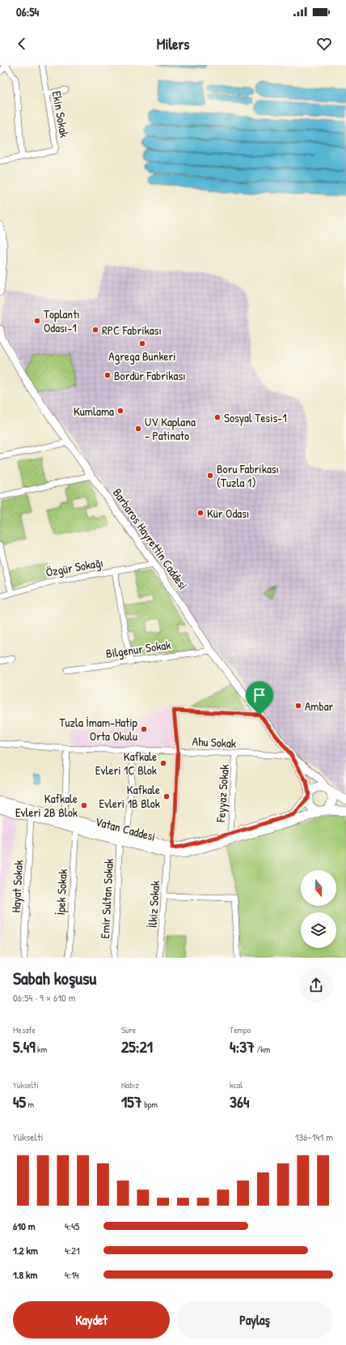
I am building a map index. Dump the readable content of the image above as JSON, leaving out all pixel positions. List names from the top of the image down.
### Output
{
  "streets": {
    "main road": ["Vatan Caddesi"],
    "street": [
      "Ekin Sokak",
      "Barbaros Hayrettin Caddesi",
      "Özgür Sokağı",
      "Bilgenur Sokak",
      "Ahu Sokak",
      "Feyyaz Sokak",
      "Hayat Sokak",
      "İpek Sokak",
      "Emir Sultan Sokak",
      "İlkiz Sokak"
    ]
  },
  "crossings": [
    ["Barbaros Hayrettin Caddesi", "Özgür Sokağı"],
    ["Barbaros Hayrettin Caddesi", "Bilgenur Sokak"],
    ["Barbaros Hayrettin Caddesi", "Ahu Sokak"],
    ["Barbaros Hayrettin Caddesi", "İlkiz Sokak"],
    ["Ahu Sokak", "Feyyaz Sokak"],
    ["Ahu Sokak", "İlkiz Sokak"],
    ["Feyyaz Sokak", "Vatan Caddesi"],
    ["Vatan Caddesi", "Hayat Sokak"],
    ["Vatan Caddesi", "İpek Sokak"],
    ["Vatan Caddesi", "Emir Sultan Sokak"],
    ["Vatan Caddesi", "İlkiz Sokak"]
  ],
  "places": [
    "Toplantı Odası-1",
    "RPC Fabrikası",
    "Agrega Bunkeri",
    "Bordür Fabrikası",
    "Kumlama",
    "Sosyal Tesis-1",
    "UV Kaplana - Patinato",
    "Boru Fabrikası (Tuzla 1)",
    "Kür Odası",
    "Ambar",
    "Tuzla İmam-Hatip Orta Okulu",
    "Kafkale Evleri 1C Blok",
    "Kafkale Evleri 1B Blok",
    "Kafkale Evleri 2B Blok"
  ],
  "north": "bottom",
  "page": {
    "status": "06:54",
    "header": "Milers",
    "heading": ["Sabah koşusu", "06:54 · 9 × 610 m"],
    "stats": [
      ["Mesafe", "5.49 km"],
      ["Süre", "25:21"],
      ["Tempo", "4:37 /km"],
      ["Yükselti", "45 m"],
      ["Nabız", "157 bpm"],
      ["kcal", "364"]
    ],
    "chart": ["Yükselti", "136–141 m"],
    "list": [
      {
        "name": "610 m",
        "note": "4:45"
      },
      {
        "name": "1.2 km",
        "note": "4:21"
      },
      {
        "name": "1.8 km",
        "note": "4:14"
      }
    ],
    "buttons": ["Kaydet", "Paylaş"]
  }
}
